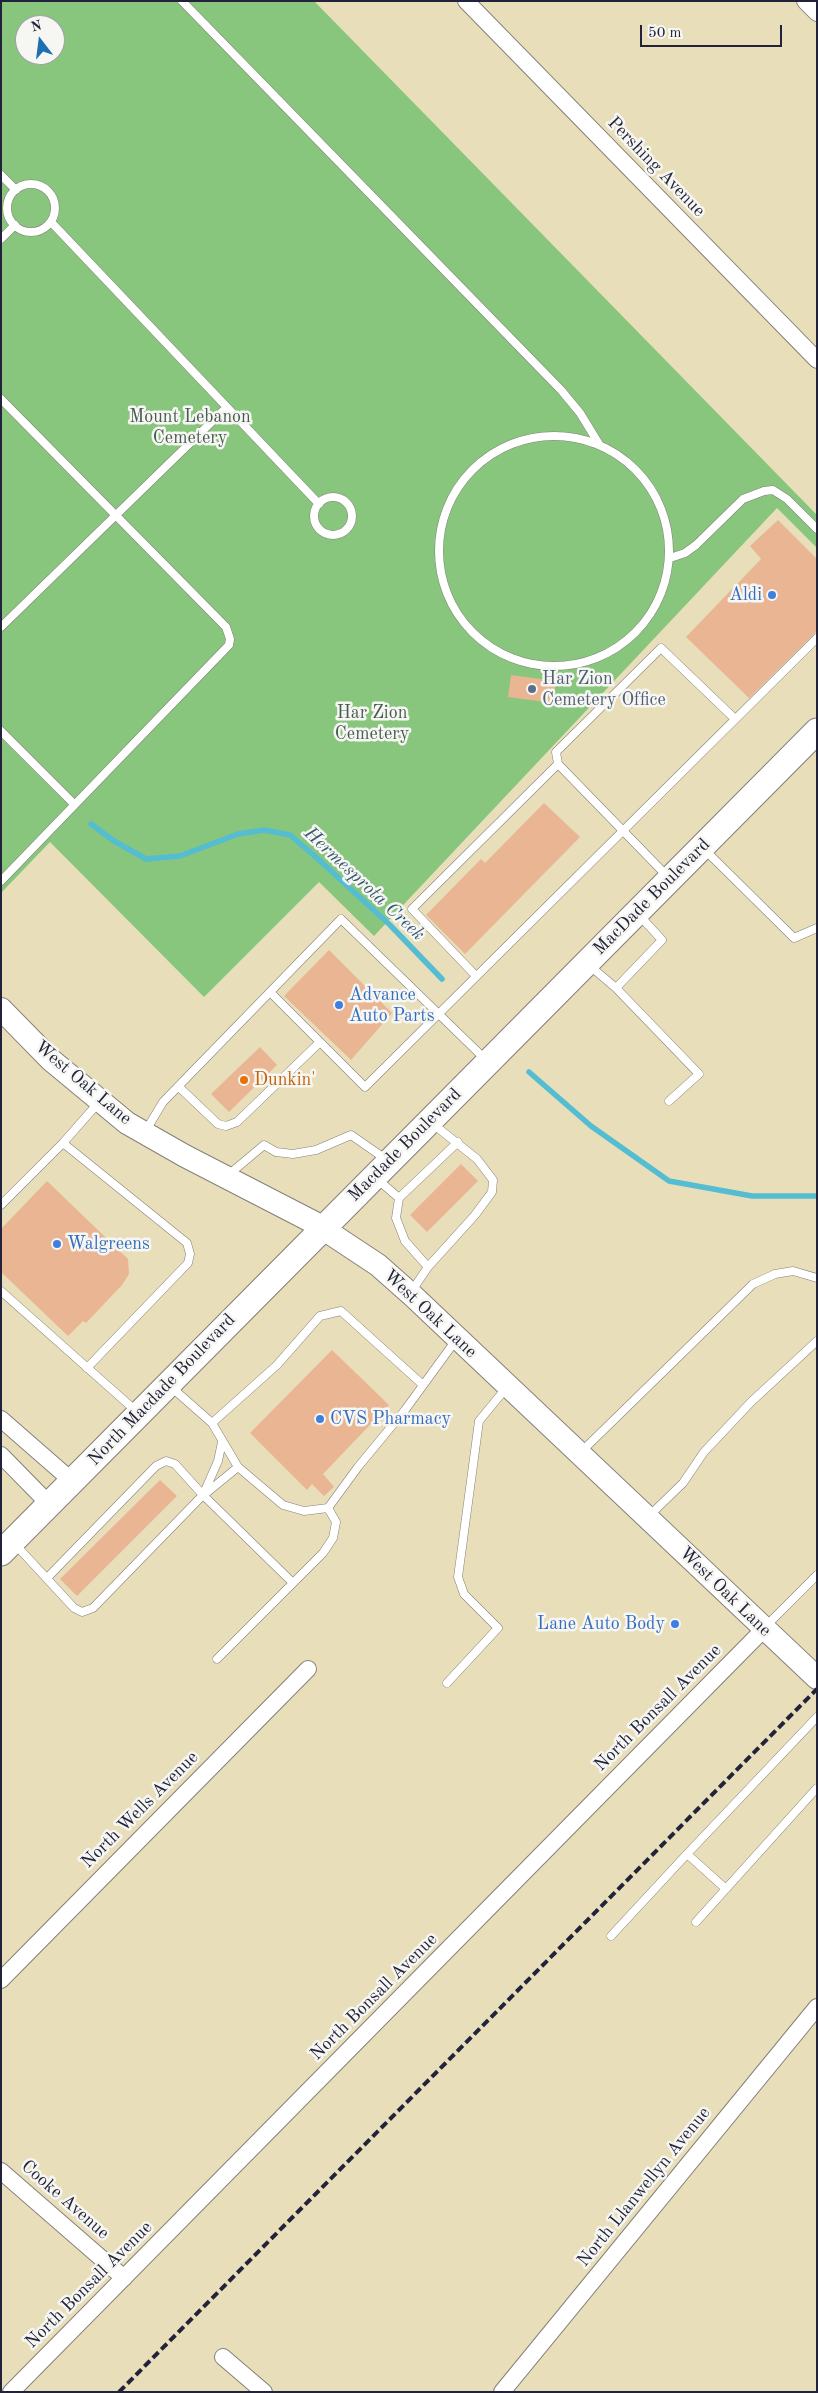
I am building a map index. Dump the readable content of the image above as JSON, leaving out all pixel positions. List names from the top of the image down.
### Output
{
  "streets": {
    "main road": [
      "MacDade Boulevard",
      "West Oak Lane",
      "Macdade Boulevard",
      "North Macdade Boulevard"
    ],
    "street": [
      "Pershing Avenue",
      "North Bonsall Avenue",
      "North Wells Avenue",
      "North Llanwellyn Avenue",
      "Cooke Avenue"
    ]
  },
  "crossings": [
    ["MacDade Boulevard", "Macdade Boulevard"],
    ["West Oak Lane", "Macdade Boulevard"],
    ["West Oak Lane", "North Macdade Boulevard"],
    ["West Oak Lane", "North Bonsall Avenue"],
    ["Macdade Boulevard", "North Macdade Boulevard"],
    ["North Bonsall Avenue", "Cooke Avenue"]
  ],
  "water": ["Hermesprota Creek"],
  "parks": ["Mount Lebanon Cemetery", "Har Zion Cemetery"],
  "places": [
    "Aldi",
    "Har Zion Cemetery Office",
    "Advance Auto Parts",
    "Dunkin'",
    "Walgreens",
    "CVS Pharmacy",
    "Lane Auto Body"
  ],
  "scale_bar": "50 m",
  "north": "top"
}
